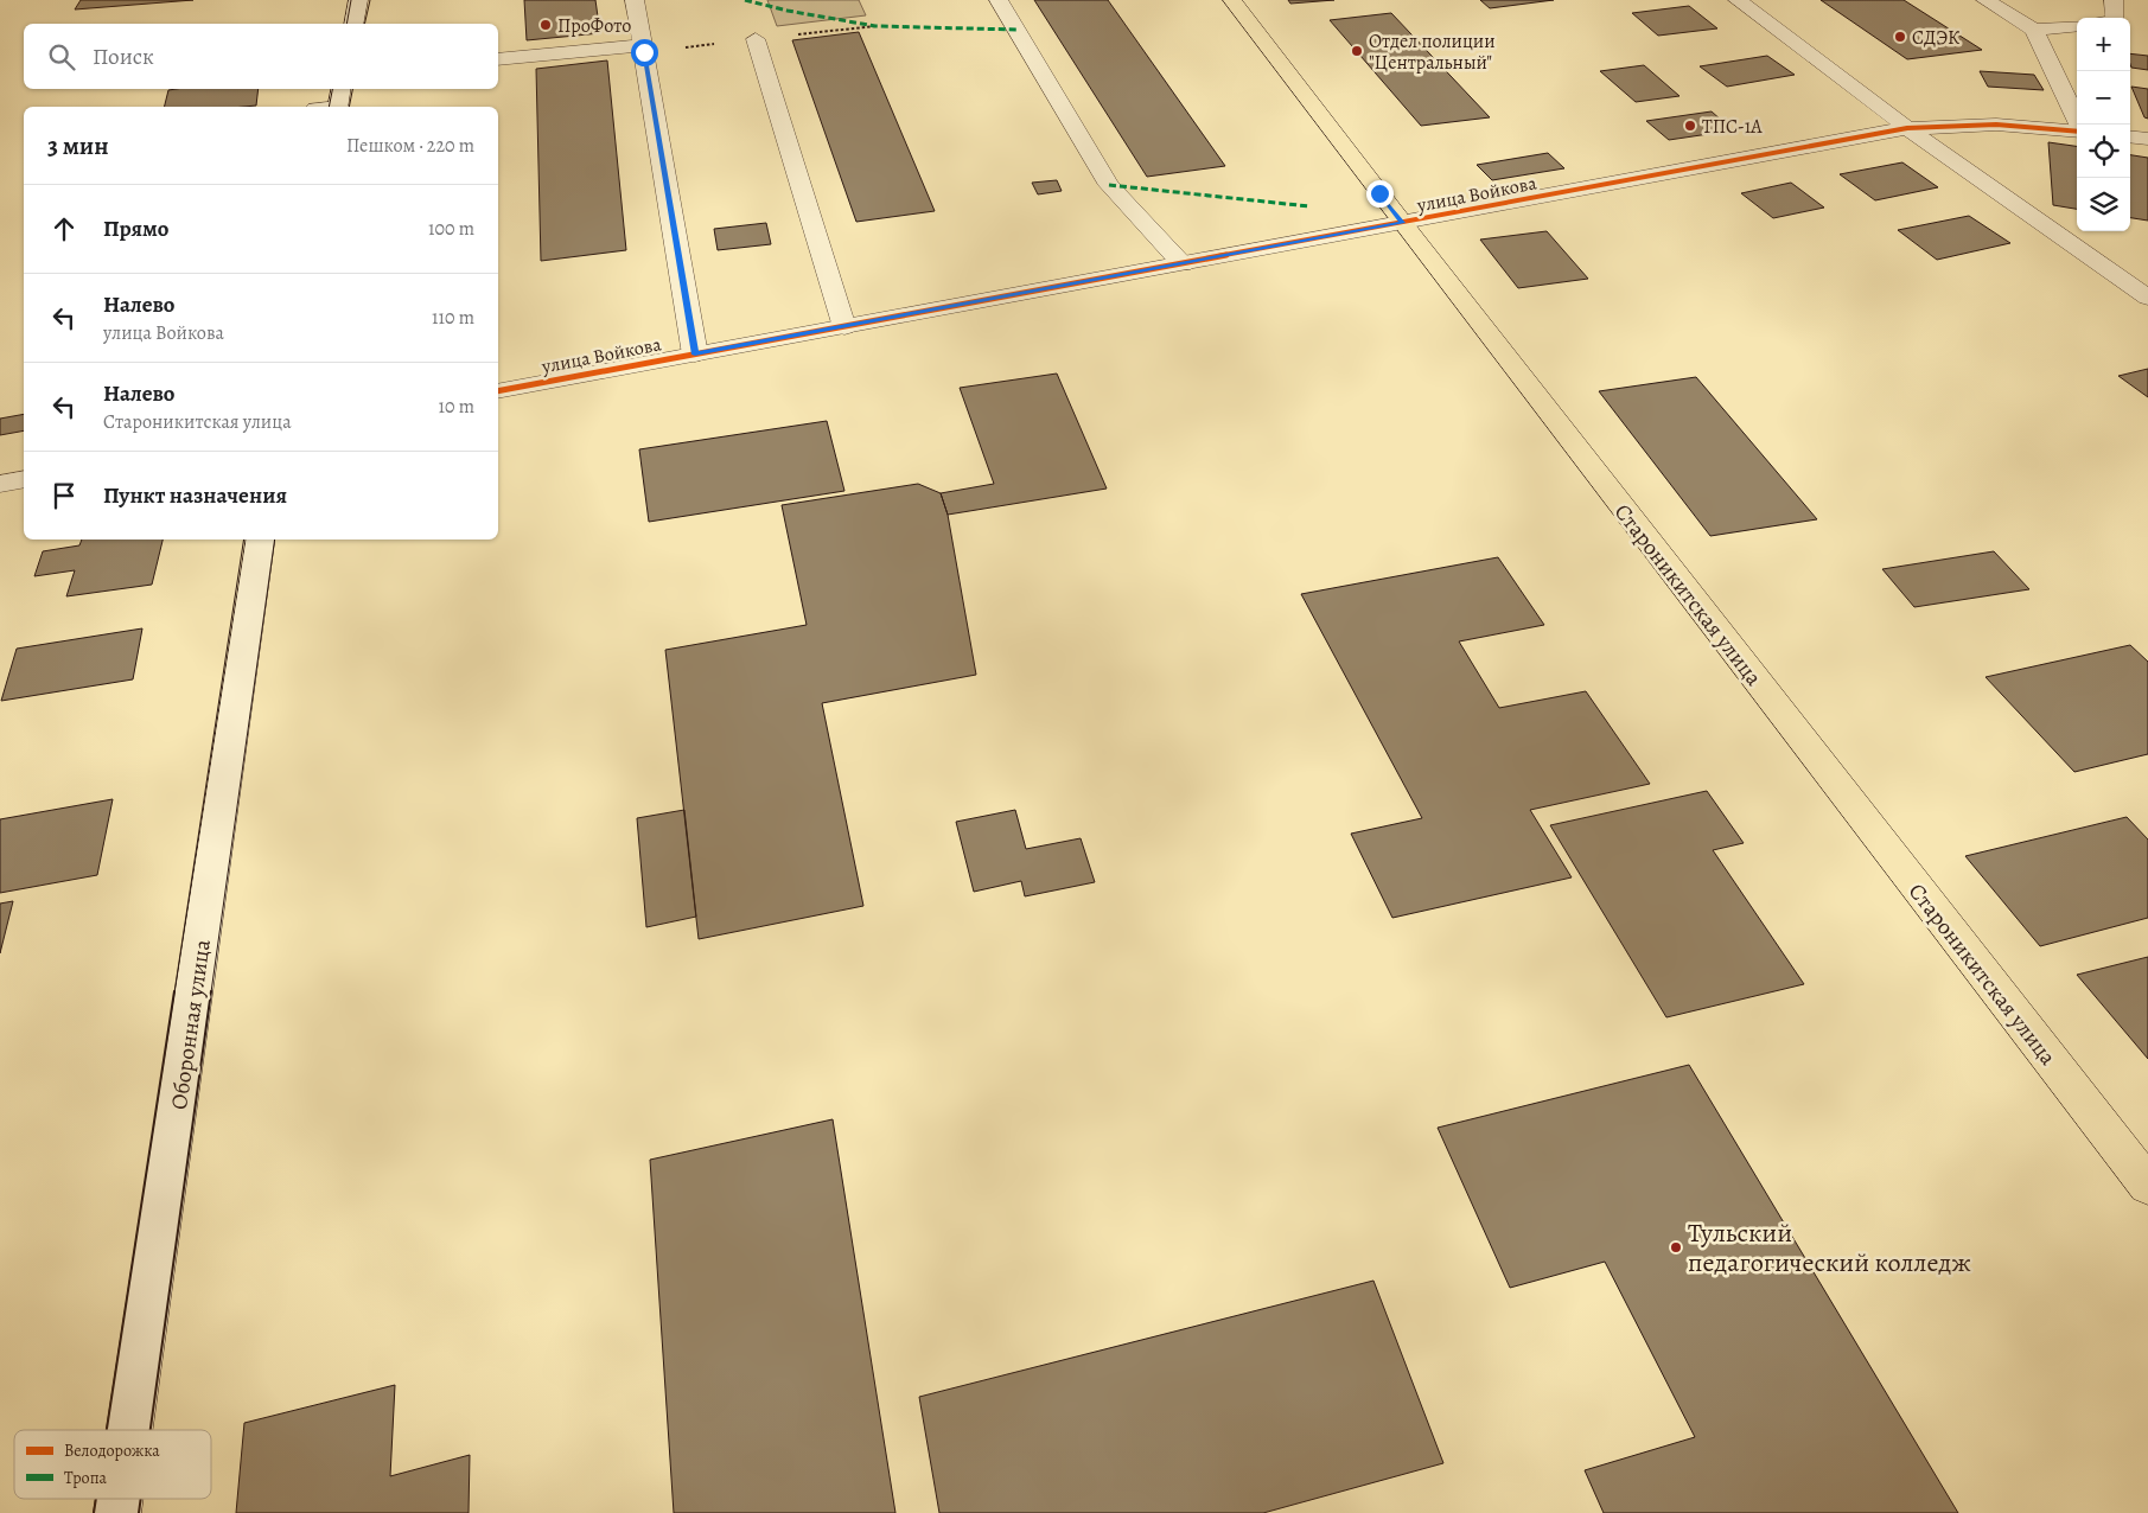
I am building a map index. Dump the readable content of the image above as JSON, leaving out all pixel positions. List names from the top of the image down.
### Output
{
  "streets": {
    "main road": ["Староникитская улица"],
    "street": ["улица Войкова", "Оборонная улица"]
  },
  "crossings": [
    ["улица Войкова", "Староникитская улица"]
  ],
  "places": [
    "ПроФото",
    "СДЭК",
    "Отдел полиции \"Центральный\"",
    "ТПС-1А",
    "Тульский педагогический колледж"
  ],
  "legend": ["Велодорожка", "Тропа"],
  "page": {
    "map_buttons": ["+", "−"],
    "search": "Поиск",
    "heading": ["3 мин", "Пешком · 220 m"],
    "list": [
      ["Прямо", "100 m"],
      ["Налево", "улица Войкова", "110 m"],
      ["Налево", "Староникитская улица", "10 m"],
      "Пункт назначения"
    ]
  }
}
